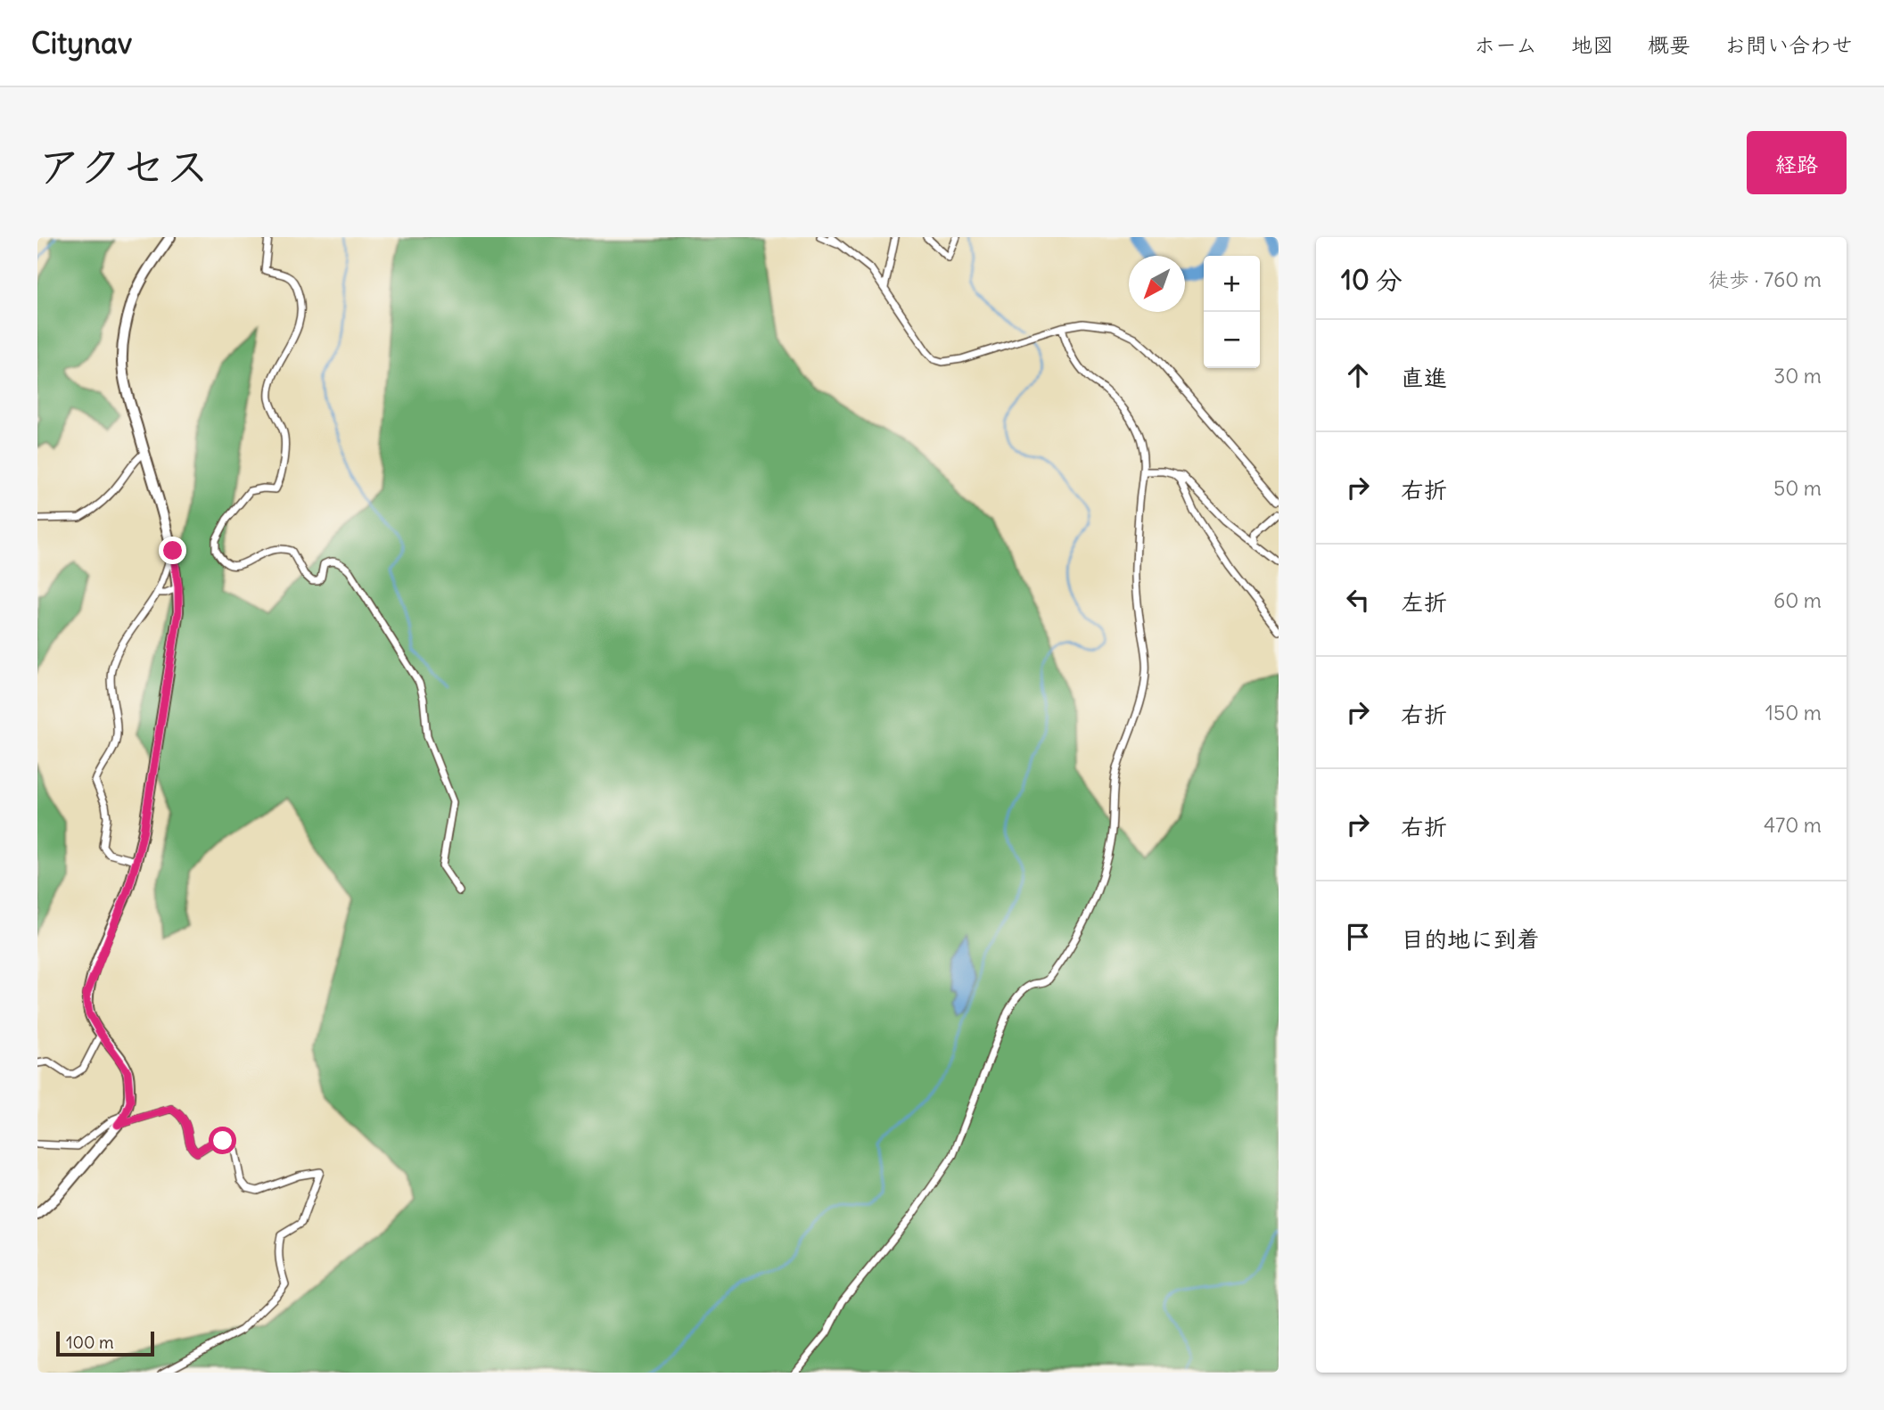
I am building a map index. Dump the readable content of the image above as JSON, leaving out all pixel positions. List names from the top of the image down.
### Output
{
  "scale_bar": "100 m",
  "north": "bottom left",
  "page": {
    "header": "Citynav",
    "nav": [
      "ホーム",
      "地図",
      "概要",
      "お問い合わせ"
    ],
    "title": "アクセス",
    "buttons": "経路",
    "heading": ["10 分", "徒歩 · 760 m"],
    "map_buttons": ["+", "−"],
    "list": [
      ["直進", "30 m"],
      ["右折", "50 m"],
      ["左折", "60 m"],
      ["右折", "150 m"],
      ["右折", "470 m"],
      "目的地に到着"
    ],
    "scale": "100 m"
  }
}
